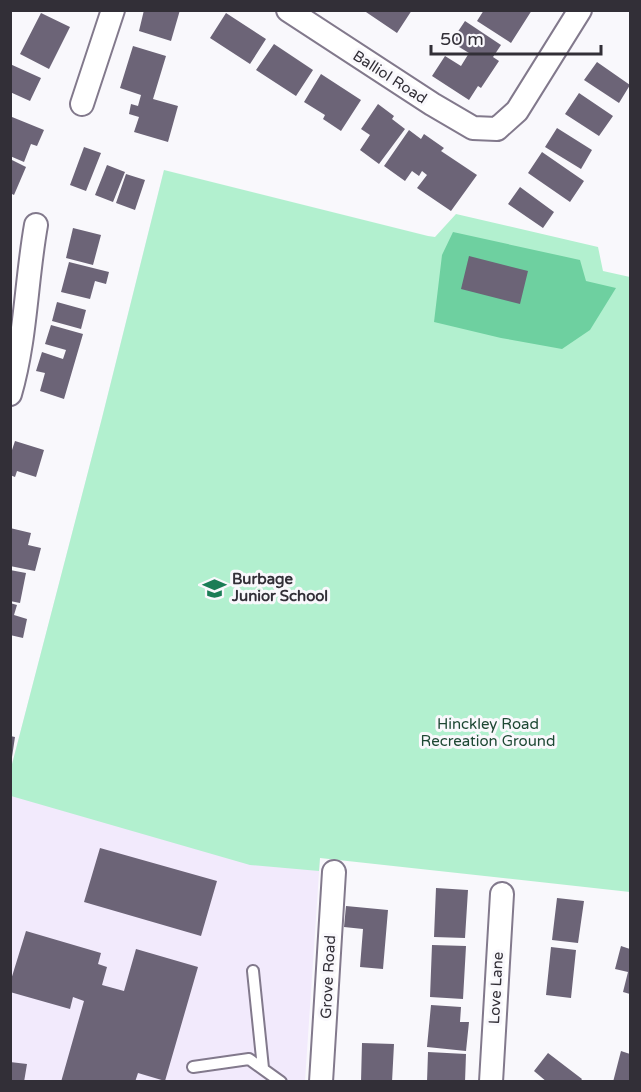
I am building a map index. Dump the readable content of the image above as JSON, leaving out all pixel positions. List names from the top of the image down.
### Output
{
  "streets": {
    "street": ["Balliol Road", "Grove Road", "Love Lane"]
  },
  "parks": ["Hinckley Road Recreation Ground"],
  "places": {
    "school or university": ["Burbage Junior School"]
  },
  "scale_bar": "50 m"
}
